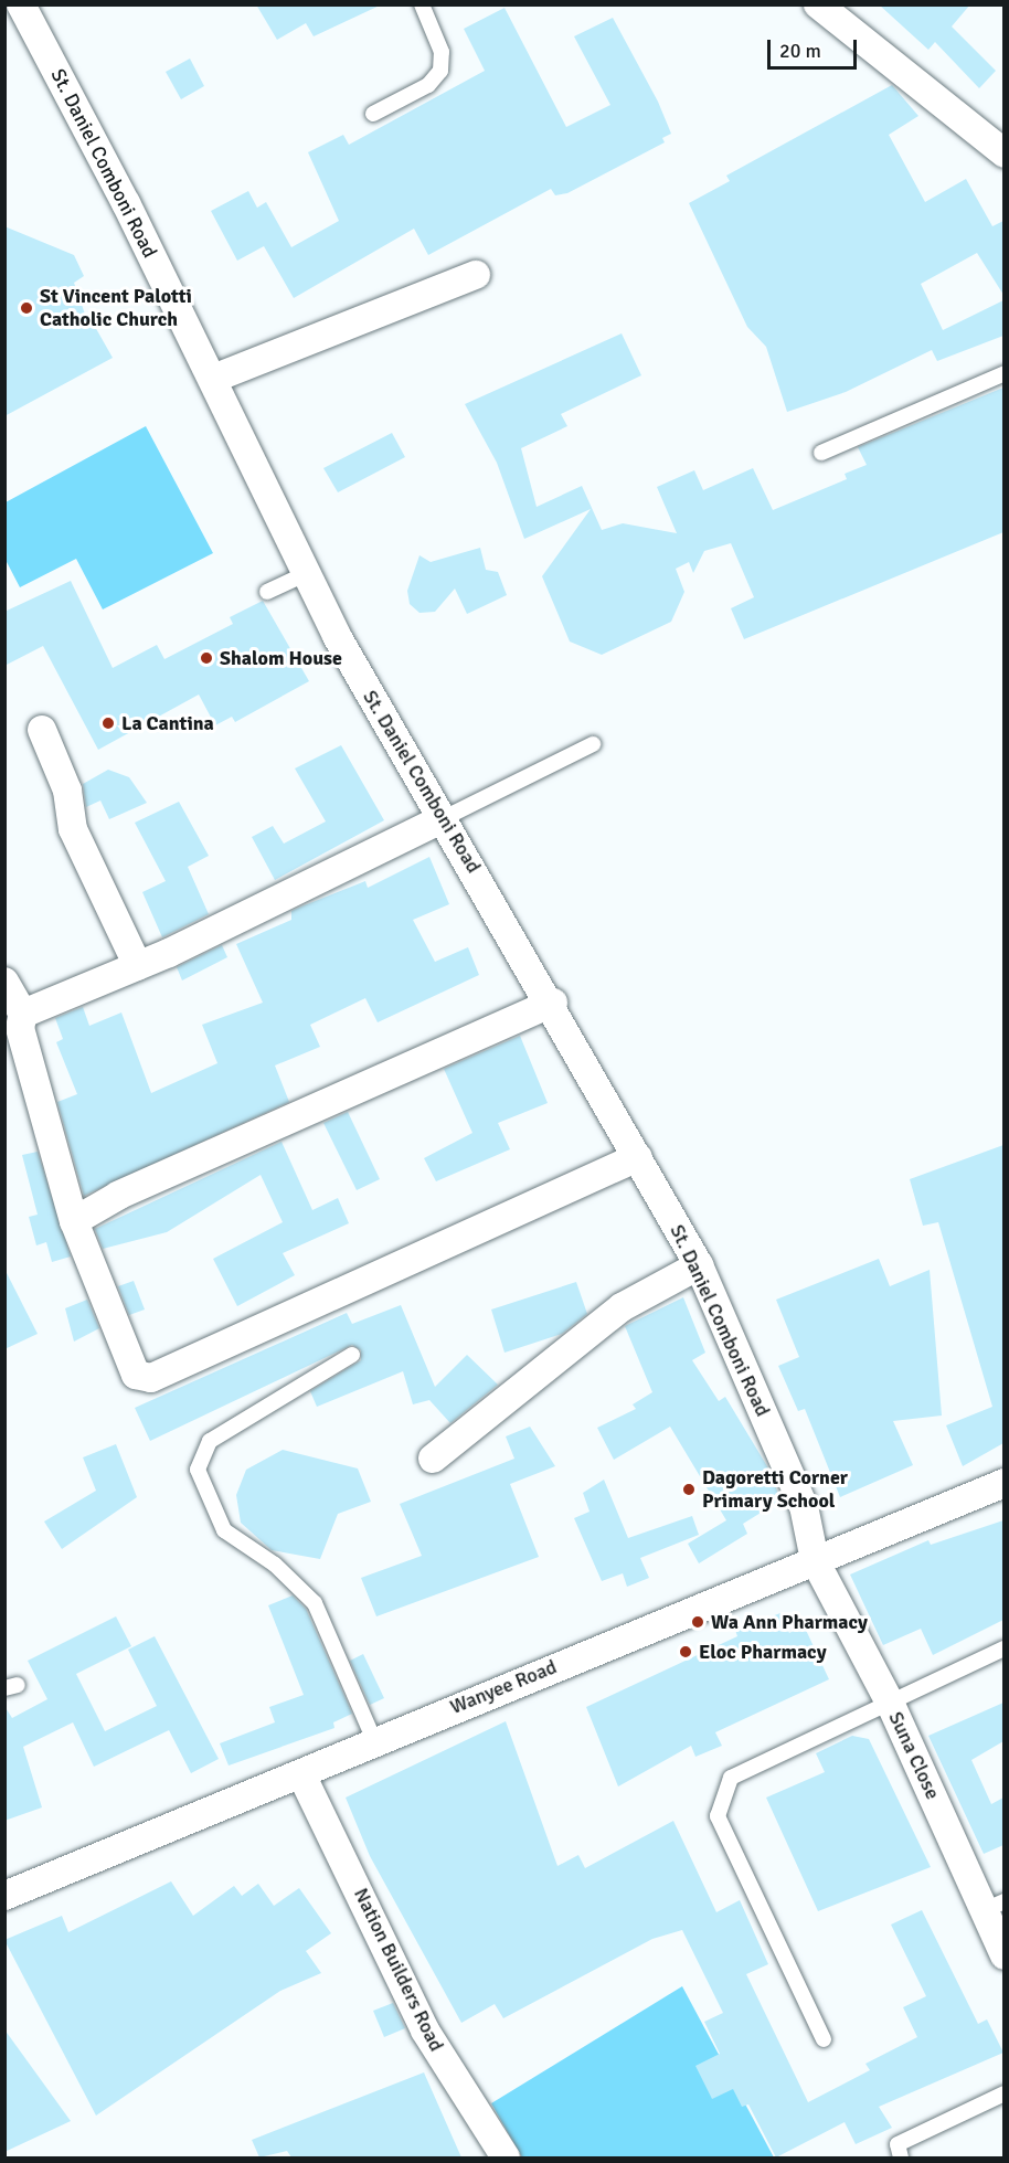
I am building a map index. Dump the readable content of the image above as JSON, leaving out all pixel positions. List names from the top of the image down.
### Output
{
  "streets": {
    "street": [
      "St. Daniel Comboni Road",
      "Wanyee Road",
      "Suna Close",
      "Nation Builders Road"
    ]
  },
  "crossings": [
    ["St. Daniel Comboni Road", "Wanyee Road"],
    ["St. Daniel Comboni Road", "Suna Close"],
    ["Wanyee Road", "Suna Close"],
    ["Wanyee Road", "Nation Builders Road"]
  ],
  "places": [
    "St Vincent Palotti Catholic Church",
    "Shalom House",
    "La Cantina",
    "Dagoretti Corner Primary School",
    "Wa Ann Pharmacy",
    "Eloc Pharmacy"
  ],
  "scale_bar": "20 m"
}
